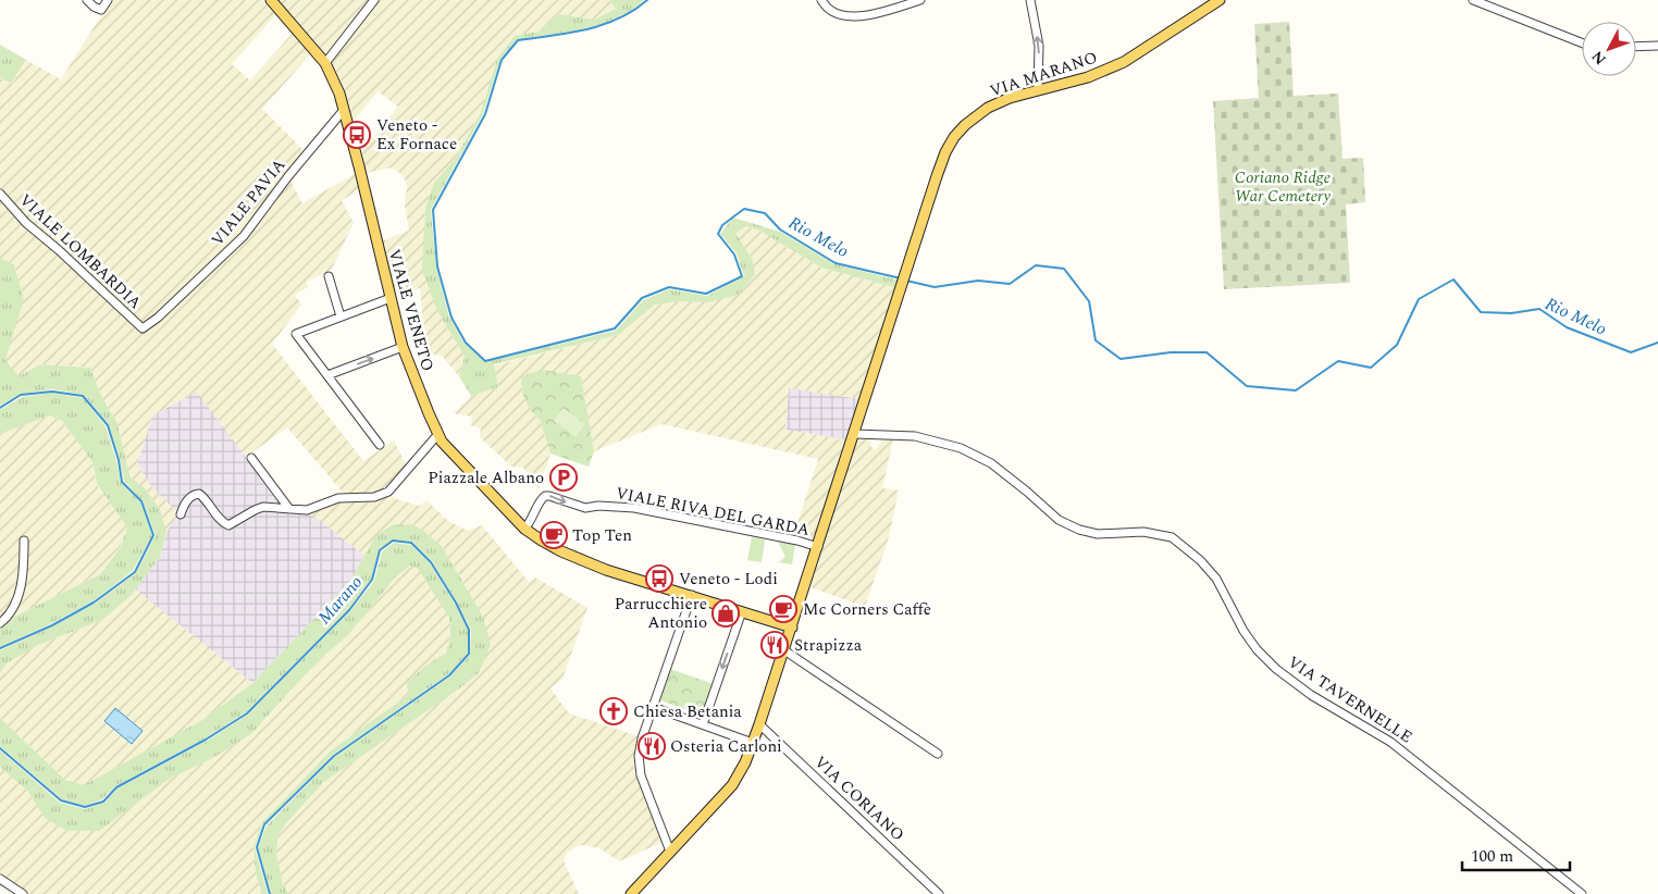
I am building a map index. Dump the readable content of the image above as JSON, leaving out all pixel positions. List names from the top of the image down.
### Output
{
  "streets": {
    "main road": ["VIA MARANO", "VIALE VENETO"],
    "street": [
      "VIALE PAVIA",
      "VIALE LOMBARDIA",
      "VIALE RIVA DEL GARDA",
      "VIA TAVERNELLE",
      "VIA CORIANO"
    ]
  },
  "crossings": [
    ["VIA MARANO", "VIALE VENETO"],
    ["VIA MARANO", "VIALE RIVA DEL GARDA"],
    ["VIA MARANO", "VIA TAVERNELLE"],
    ["VIA MARANO", "VIA CORIANO"],
    ["VIALE PAVIA", "VIALE LOMBARDIA"],
    ["VIALE PAVIA", "VIALE VENETO"],
    ["VIALE VENETO", "VIALE RIVA DEL GARDA"]
  ],
  "one_way": ["VIALE RIVA DEL GARDA"],
  "water": ["Rio Melo", "Marano"],
  "parks": ["Coriano Ridge War Cemetery"],
  "places": {
    "bus stop": ["Veneto - Ex Fornace", "Veneto - Lodi"],
    "parking": ["Piazzale Albano"],
    "cafe": ["Top Ten", "Mc Corners Caffè"],
    "shop": ["Parrucchiere Antonio"],
    "restaurant": ["Strapizza", "Osteria Carloni"],
    "church": ["Chiesa Betania"]
  },
  "scale_bar": "100 m",
  "north": "bottom left"
}
